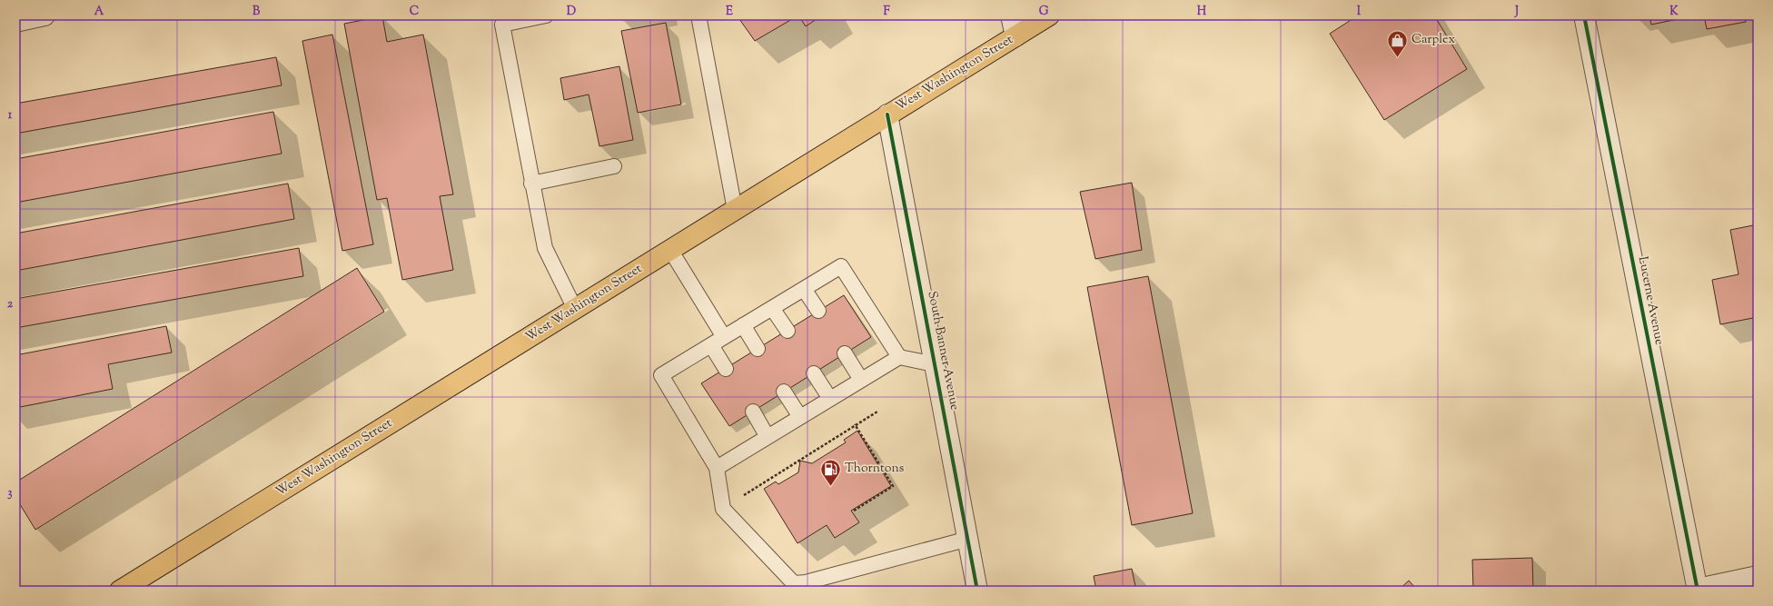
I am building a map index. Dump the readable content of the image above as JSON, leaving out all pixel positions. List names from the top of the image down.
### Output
{
  "streets": {
    "main road": ["West Washington Street"],
    "street": ["Lucerne Avenue", "South Banner Avenue"]
  },
  "crossings": [
    ["West Washington Street", "South Banner Avenue"]
  ],
  "places": {
    "shop": ["Carplex"],
    "fuel station": ["Thorntons"]
  },
  "grid": {
    "columns": [
      "A",
      "B",
      "C",
      "D",
      "E",
      "F",
      "G",
      "H",
      "I",
      "J",
      "K"
    ],
    "rows": ["1", "2", "3"]
  }
}
